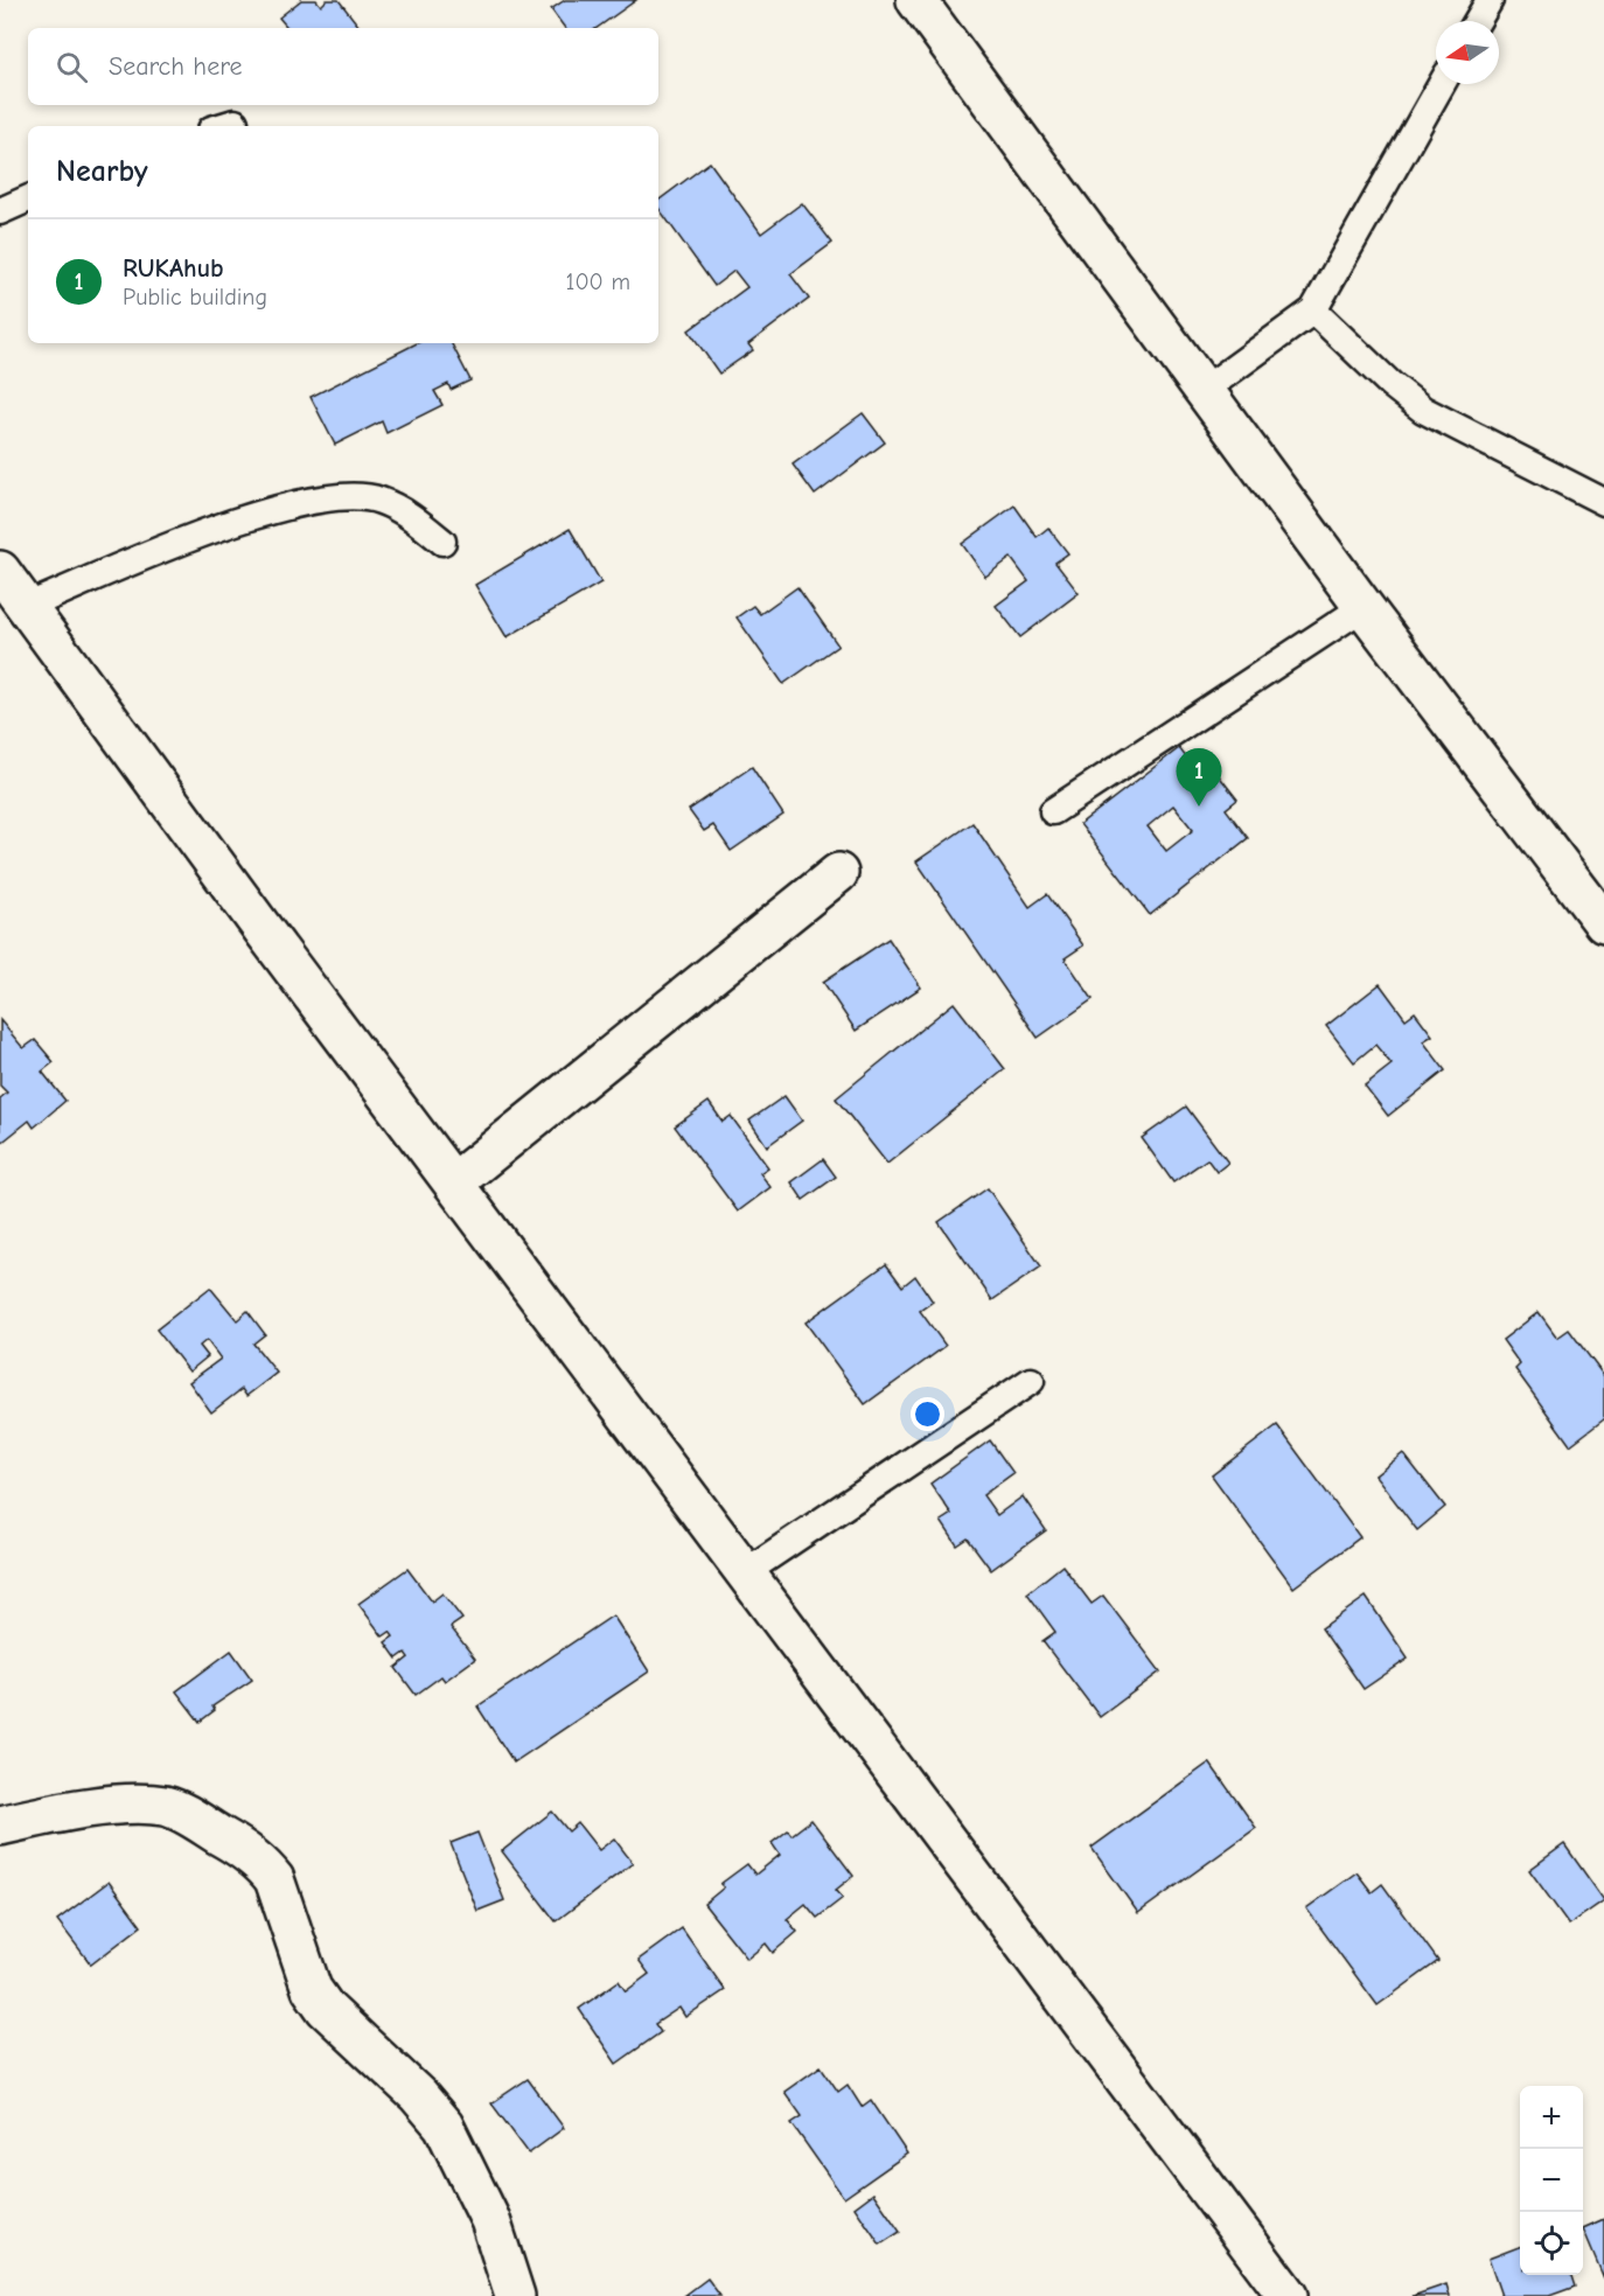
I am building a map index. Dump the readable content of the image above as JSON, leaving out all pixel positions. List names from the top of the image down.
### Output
{
  "north": "left",
  "page": {
    "search": "Search here",
    "heading": "Nearby",
    "list": [
      {
        "mark": "1",
        "name": "RUKAhub",
        "note": "Public building",
        "value": "100 m"
      }
    ],
    "pins": "1",
    "map_buttons": ["+", "−"]
  }
}
